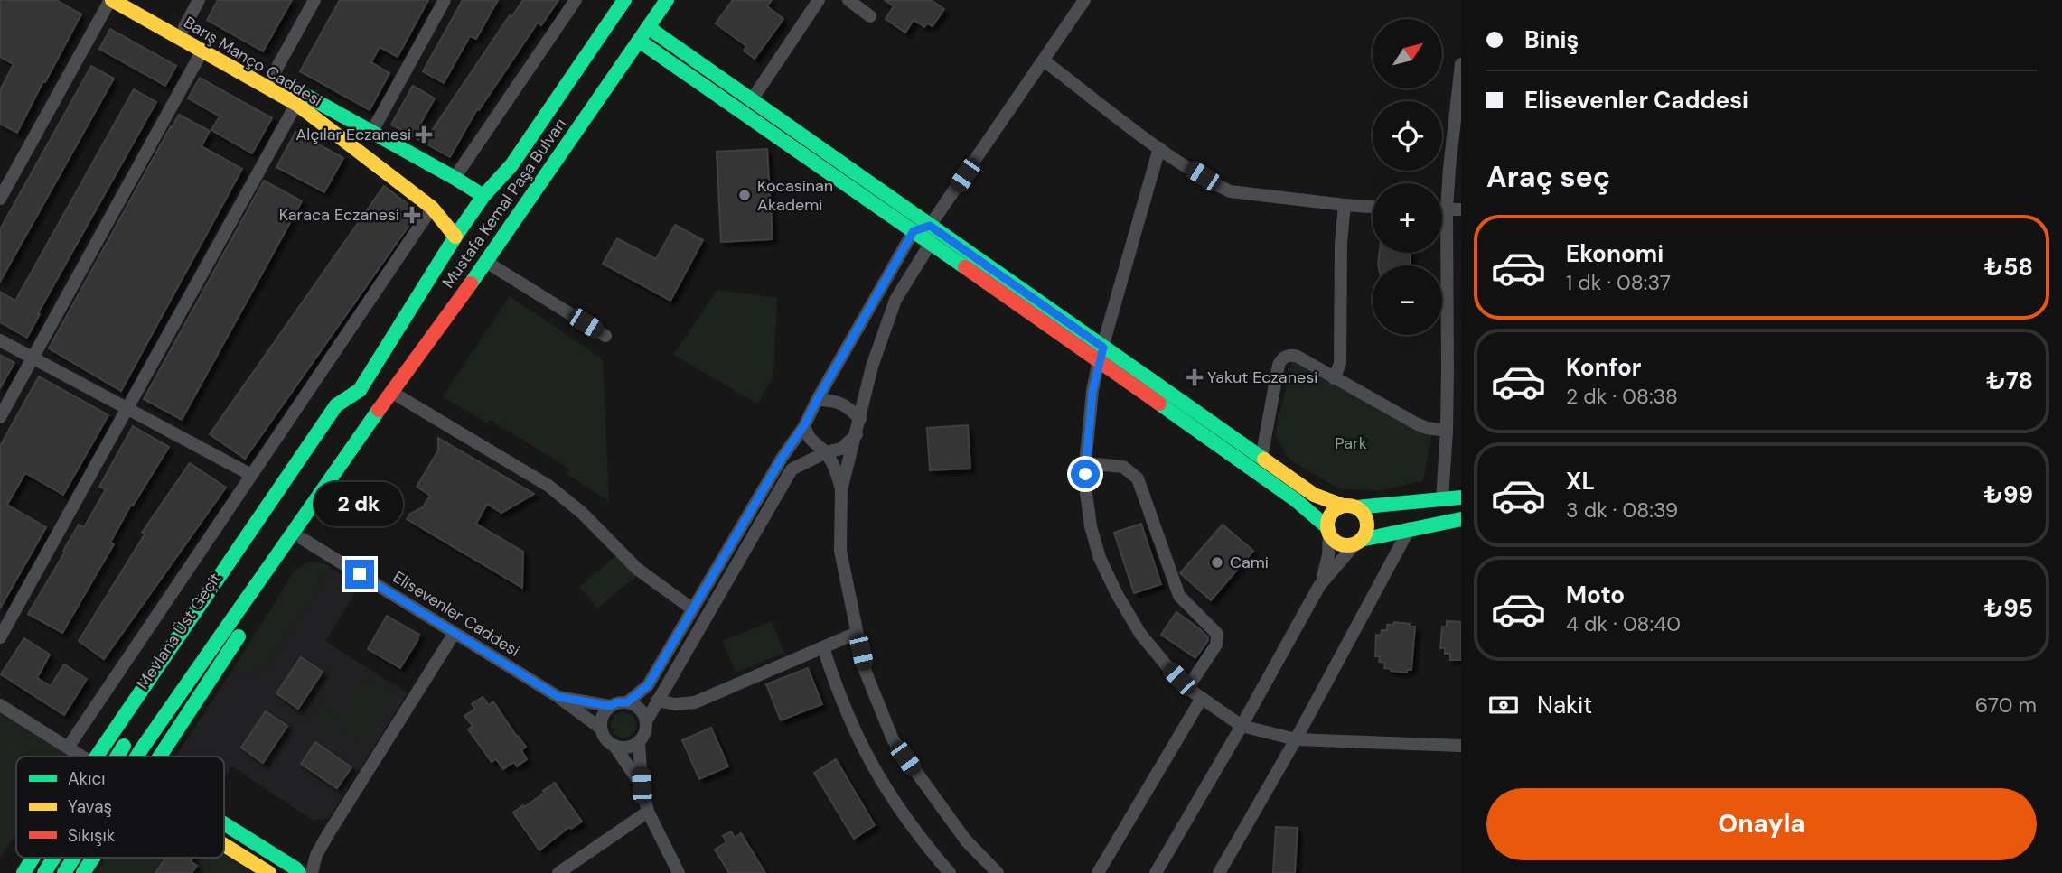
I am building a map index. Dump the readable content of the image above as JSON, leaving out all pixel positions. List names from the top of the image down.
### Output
{
  "streets": {
    "main road": ["Barış Manço Caddesi", "Mustafa Kemal Paşa Bulvarı", "Mevlana Üst Geçit"],
    "street": ["Elisevenler Caddesi"]
  },
  "crossings": [
    ["Barış Manço Caddesi", "Mustafa Kemal Paşa Bulvarı"],
    ["Mustafa Kemal Paşa Bulvarı", "Mevlana Üst Geçit"]
  ],
  "parks": ["Park"],
  "places": {
    "health": ["Alçılar Eczanesi", "Karaca Eczanesi", "Yakut Eczanesi"],
    "other": ["Kocasinan Akademi", "Cami"]
  },
  "legend": ["Akıcı", "Yavaş", "Sıkışık"],
  "north": "top right",
  "page": {
    "banner": ["Biniş", "Elisevenler Caddesi"],
    "map_buttons": ["+", "−"],
    "heading": "Araç seç",
    "list": [
      {
        "name": "Ekonomi",
        "note": "1 dk · 08:37",
        "value": "₺58"
      },
      {
        "name": "Konfor",
        "note": "2 dk · 08:38",
        "value": "₺78"
      },
      {
        "name": "XL",
        "note": "3 dk · 08:39",
        "value": "₺99"
      },
      {
        "name": "Moto",
        "note": "4 dk · 08:40",
        "value": "₺95"
      }
    ],
    "bubble": "2 dk",
    "pay": ["Nakit", "670 m"],
    "buttons": "Onayla"
  }
}
